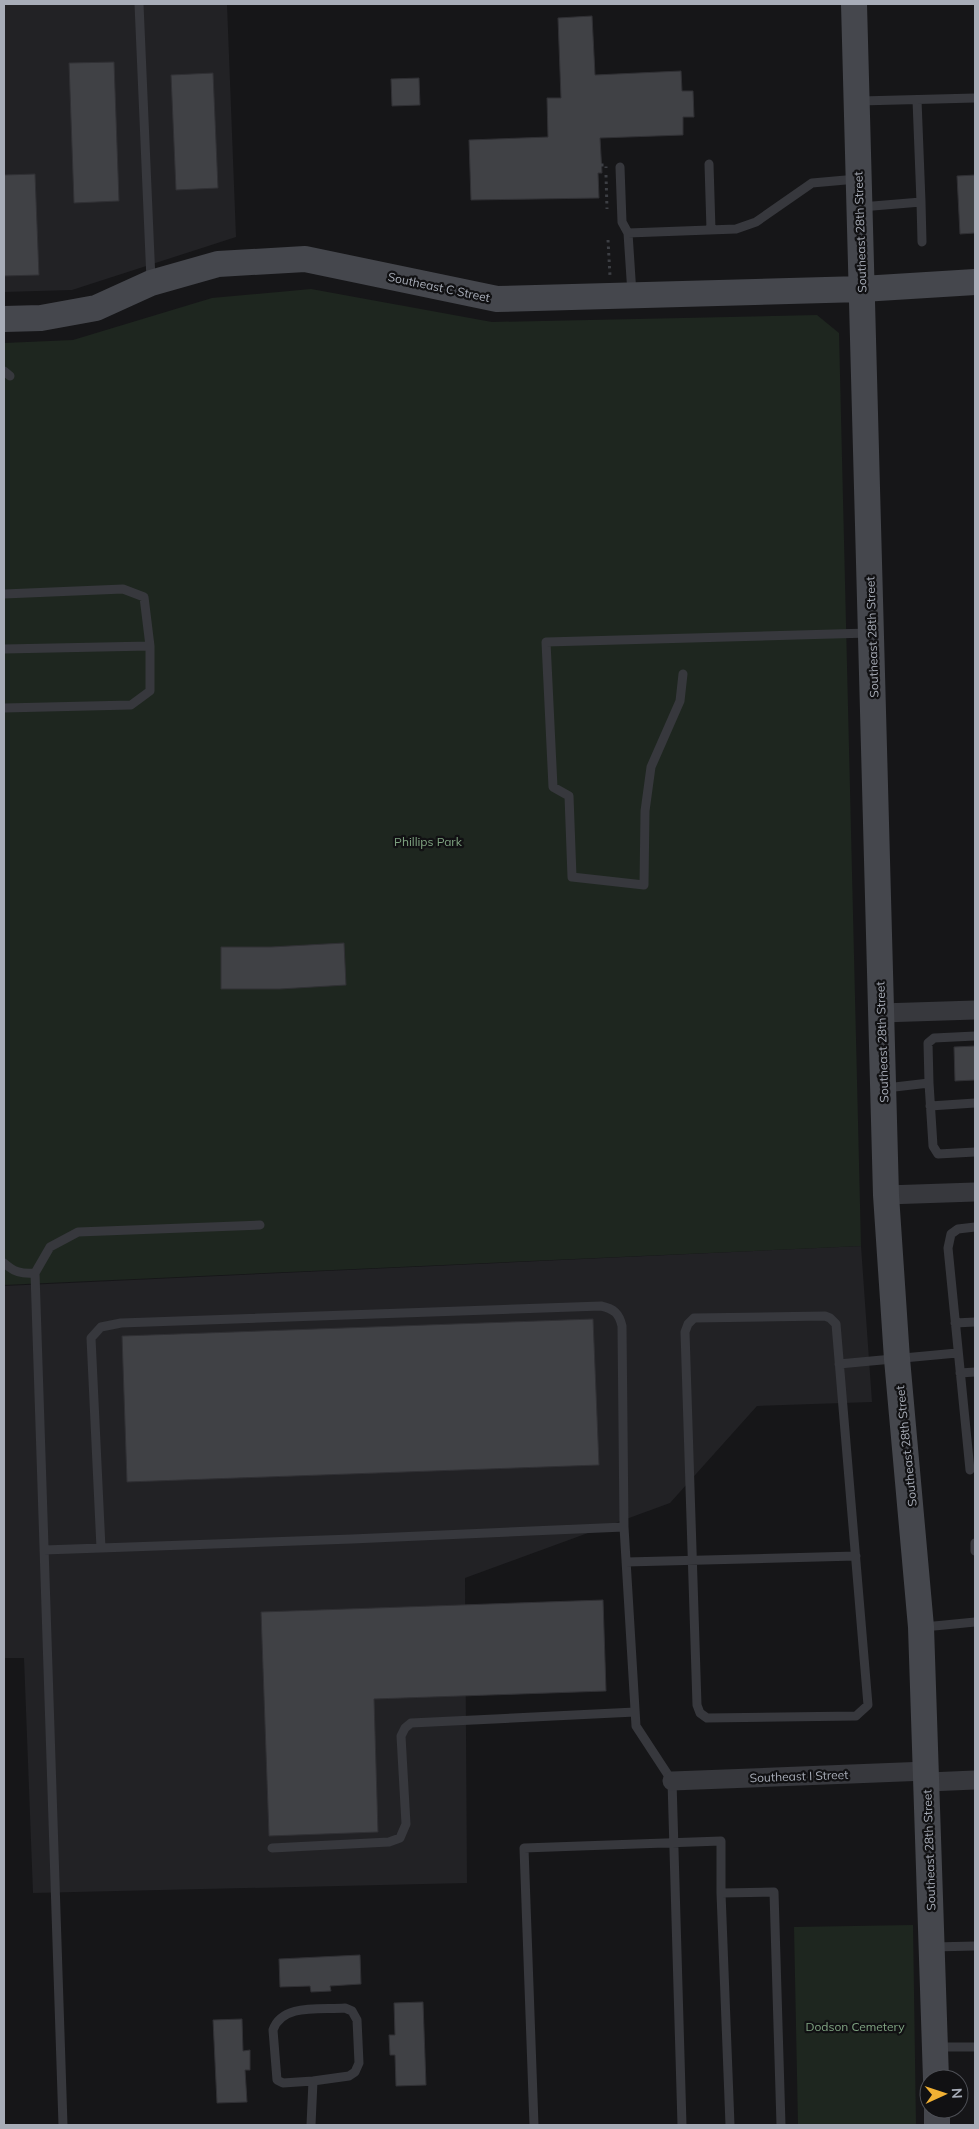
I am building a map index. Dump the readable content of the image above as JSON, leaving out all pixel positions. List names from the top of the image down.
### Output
{
  "streets": {
    "main road": ["Southeast 28th Street", "Southeast C Street"],
    "street": ["Southeast I Street"]
  },
  "crossings": [
    ["Southeast 28th Street", "Southeast C Street"],
    ["Southeast 28th Street", "Southeast I Street"]
  ],
  "parks": ["Phillips Park", "Dodson Cemetery"],
  "north": "right"
}
